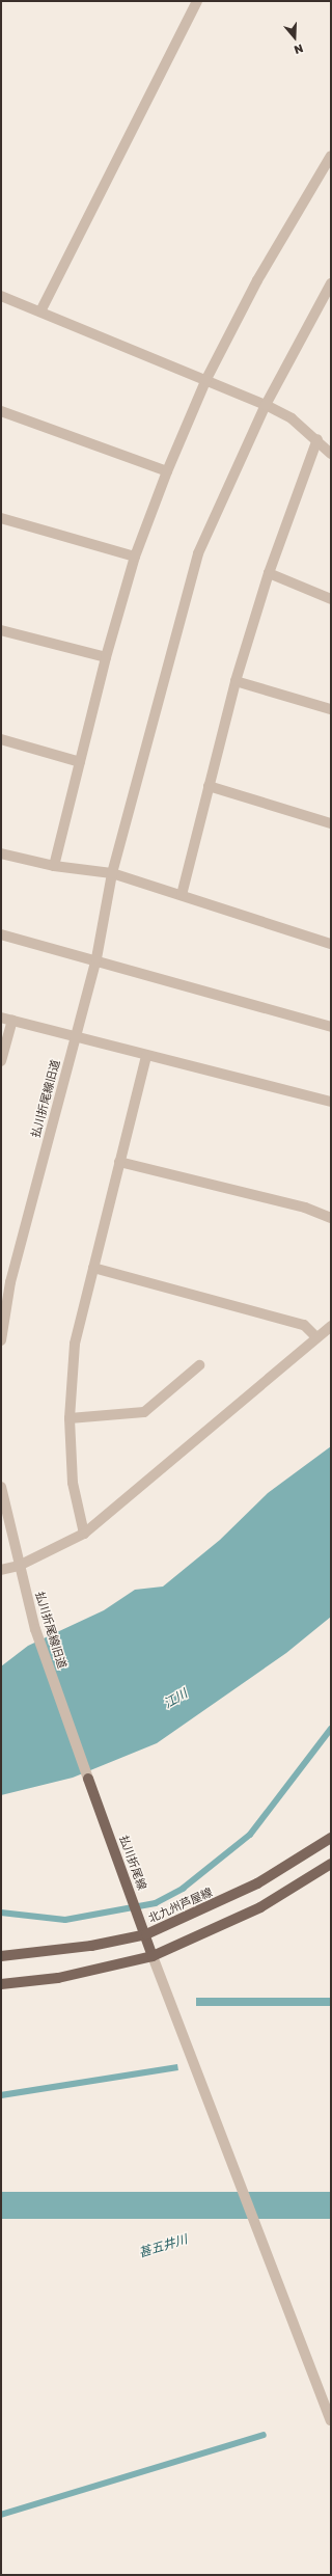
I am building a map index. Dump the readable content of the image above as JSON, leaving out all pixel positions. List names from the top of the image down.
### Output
{
  "streets": {
    "main road": ["払川折尾線", "北九州芦屋線"],
    "street": ["払川折尾線旧道"]
  },
  "crossings": [
    ["払川折尾線旧道", "払川折尾線"],
    ["払川折尾線", "北九州芦屋線"]
  ],
  "water": ["江川", "甚五井川"],
  "north": "bottom"
}
